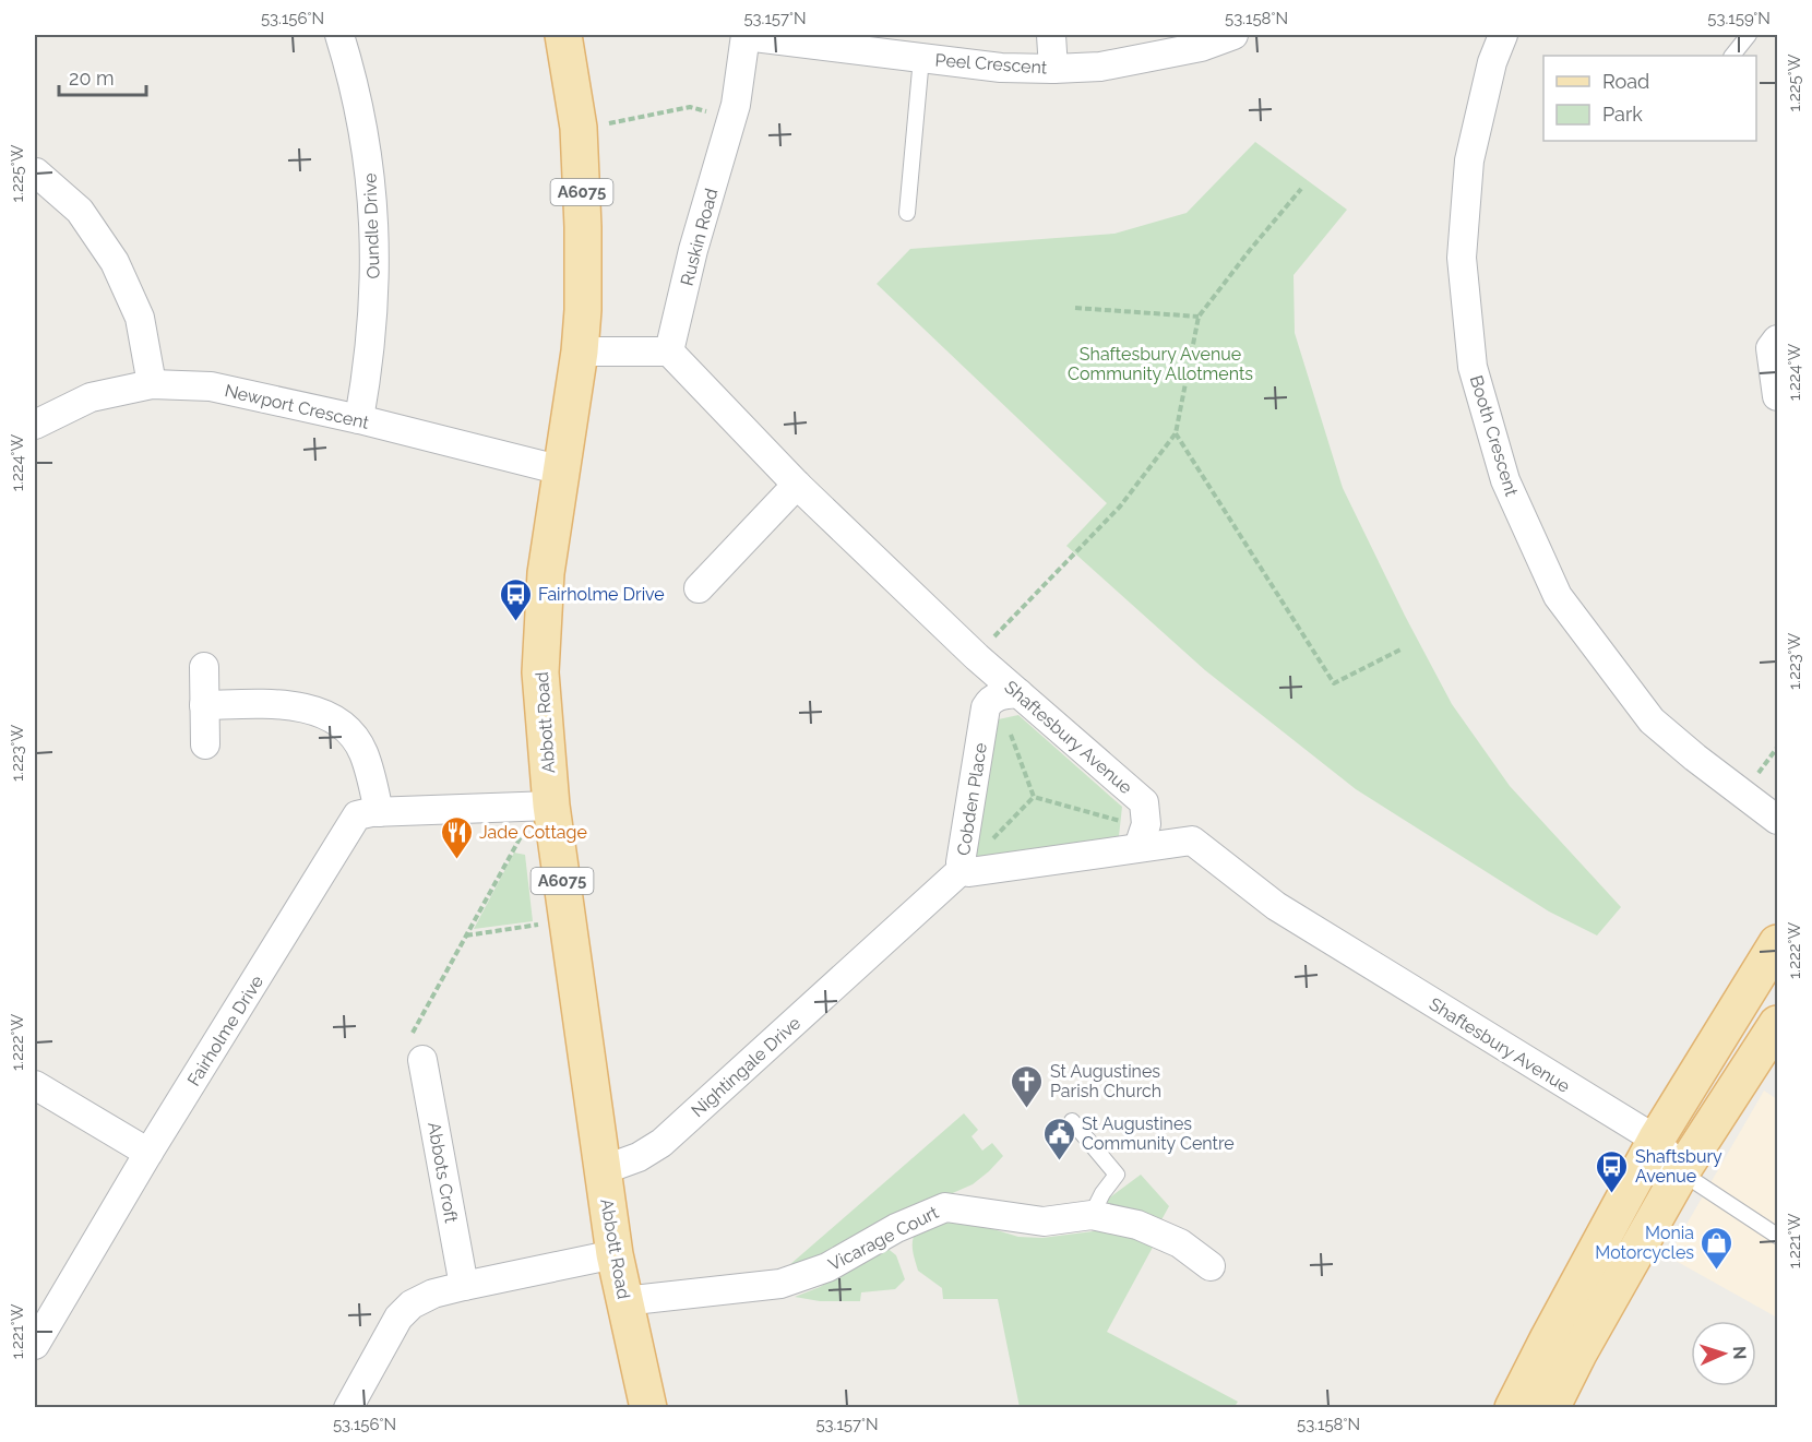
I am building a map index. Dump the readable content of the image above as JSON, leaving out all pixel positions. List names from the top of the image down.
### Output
{
  "streets": {
    "main road": ["A6075", "Abbott Road"],
    "street": [
      "Peel Crescent",
      "Oundle Drive",
      "Ruskin Road",
      "Newport Crescent",
      "Booth Crescent",
      "Shaftesbury Avenue",
      "Cobden Place",
      "Fairholme Drive",
      "Nightingale Drive",
      "Abbots Croft",
      "Vicarage Court"
    ]
  },
  "crossings": [
    ["Peel Crescent", "Ruskin Road"],
    ["Oundle Drive", "Newport Crescent"],
    ["Ruskin Road", "Shaftesbury Avenue"],
    ["Newport Crescent", "Abbott Road"],
    ["Abbott Road", "Fairholme Drive"],
    ["Abbott Road", "Nightingale Drive"],
    ["Abbott Road", "Vicarage Court"],
    ["Shaftesbury Avenue", "Cobden Place"],
    ["Cobden Place", "Nightingale Drive"]
  ],
  "parks": ["Shaftesbury Avenue Community Allotments"],
  "places": {
    "bus stop": ["Fairholme Drive", "Shaftsbury Avenue"],
    "restaurant": ["Jade Cottage"],
    "church": ["St Augustines Parish Church"],
    "public building": ["St Augustines Community Centre"],
    "shop": ["Monia Motorcycles"]
  },
  "legend": ["Road", "Park"],
  "scale_bar": "20 m",
  "north": "right",
  "coordinates": [
    "53.156°N",
    "53.157°N",
    "53.158°N",
    "53.159°N",
    "1.225°W",
    "1.224°W",
    "1.223°W",
    "1.222°W",
    "1.221°W"
  ]
}
